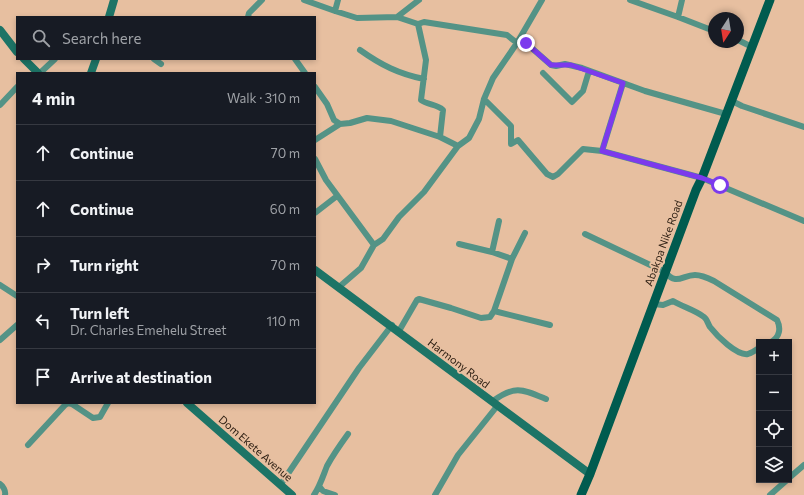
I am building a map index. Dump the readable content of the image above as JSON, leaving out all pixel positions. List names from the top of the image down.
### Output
{
  "streets": {
    "main road": ["Abakpa Nike Road", "Harmony Road", "Dom Ekete Avenue"]
  },
  "crossings": [
    ["Abakpa Nike Road", "Harmony Road"]
  ],
  "north": "bottom",
  "page": {
    "search": "Search here",
    "heading": ["4 min", "Walk · 310 m"],
    "list": [
      ["Continue", "70 m"],
      ["Continue", "60 m"],
      ["Turn right", "70 m"],
      ["Turn left", "Dr. Charles Emehelu Street", "110 m"],
      "Arrive at destination"
    ],
    "map_buttons": ["+", "−"]
  }
}
